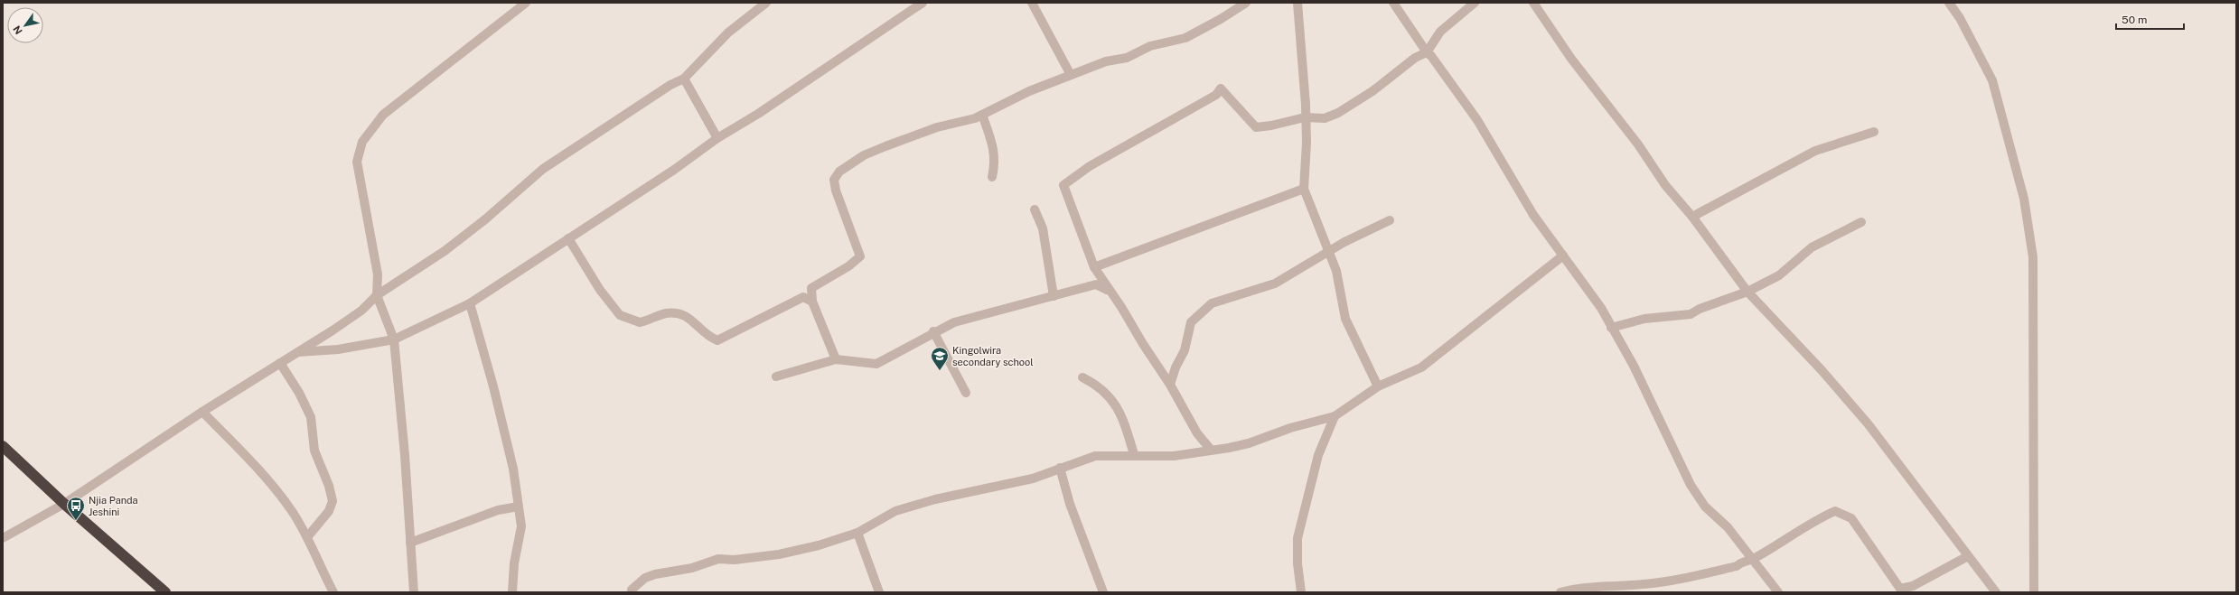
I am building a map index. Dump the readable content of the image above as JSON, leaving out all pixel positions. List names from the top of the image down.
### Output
{
  "places": {
    "school or university": ["Kingolwira secondary school"],
    "bus stop": ["Njia Panda Jeshini"]
  },
  "scale_bar": "50 m",
  "north": "bottom left"
}
